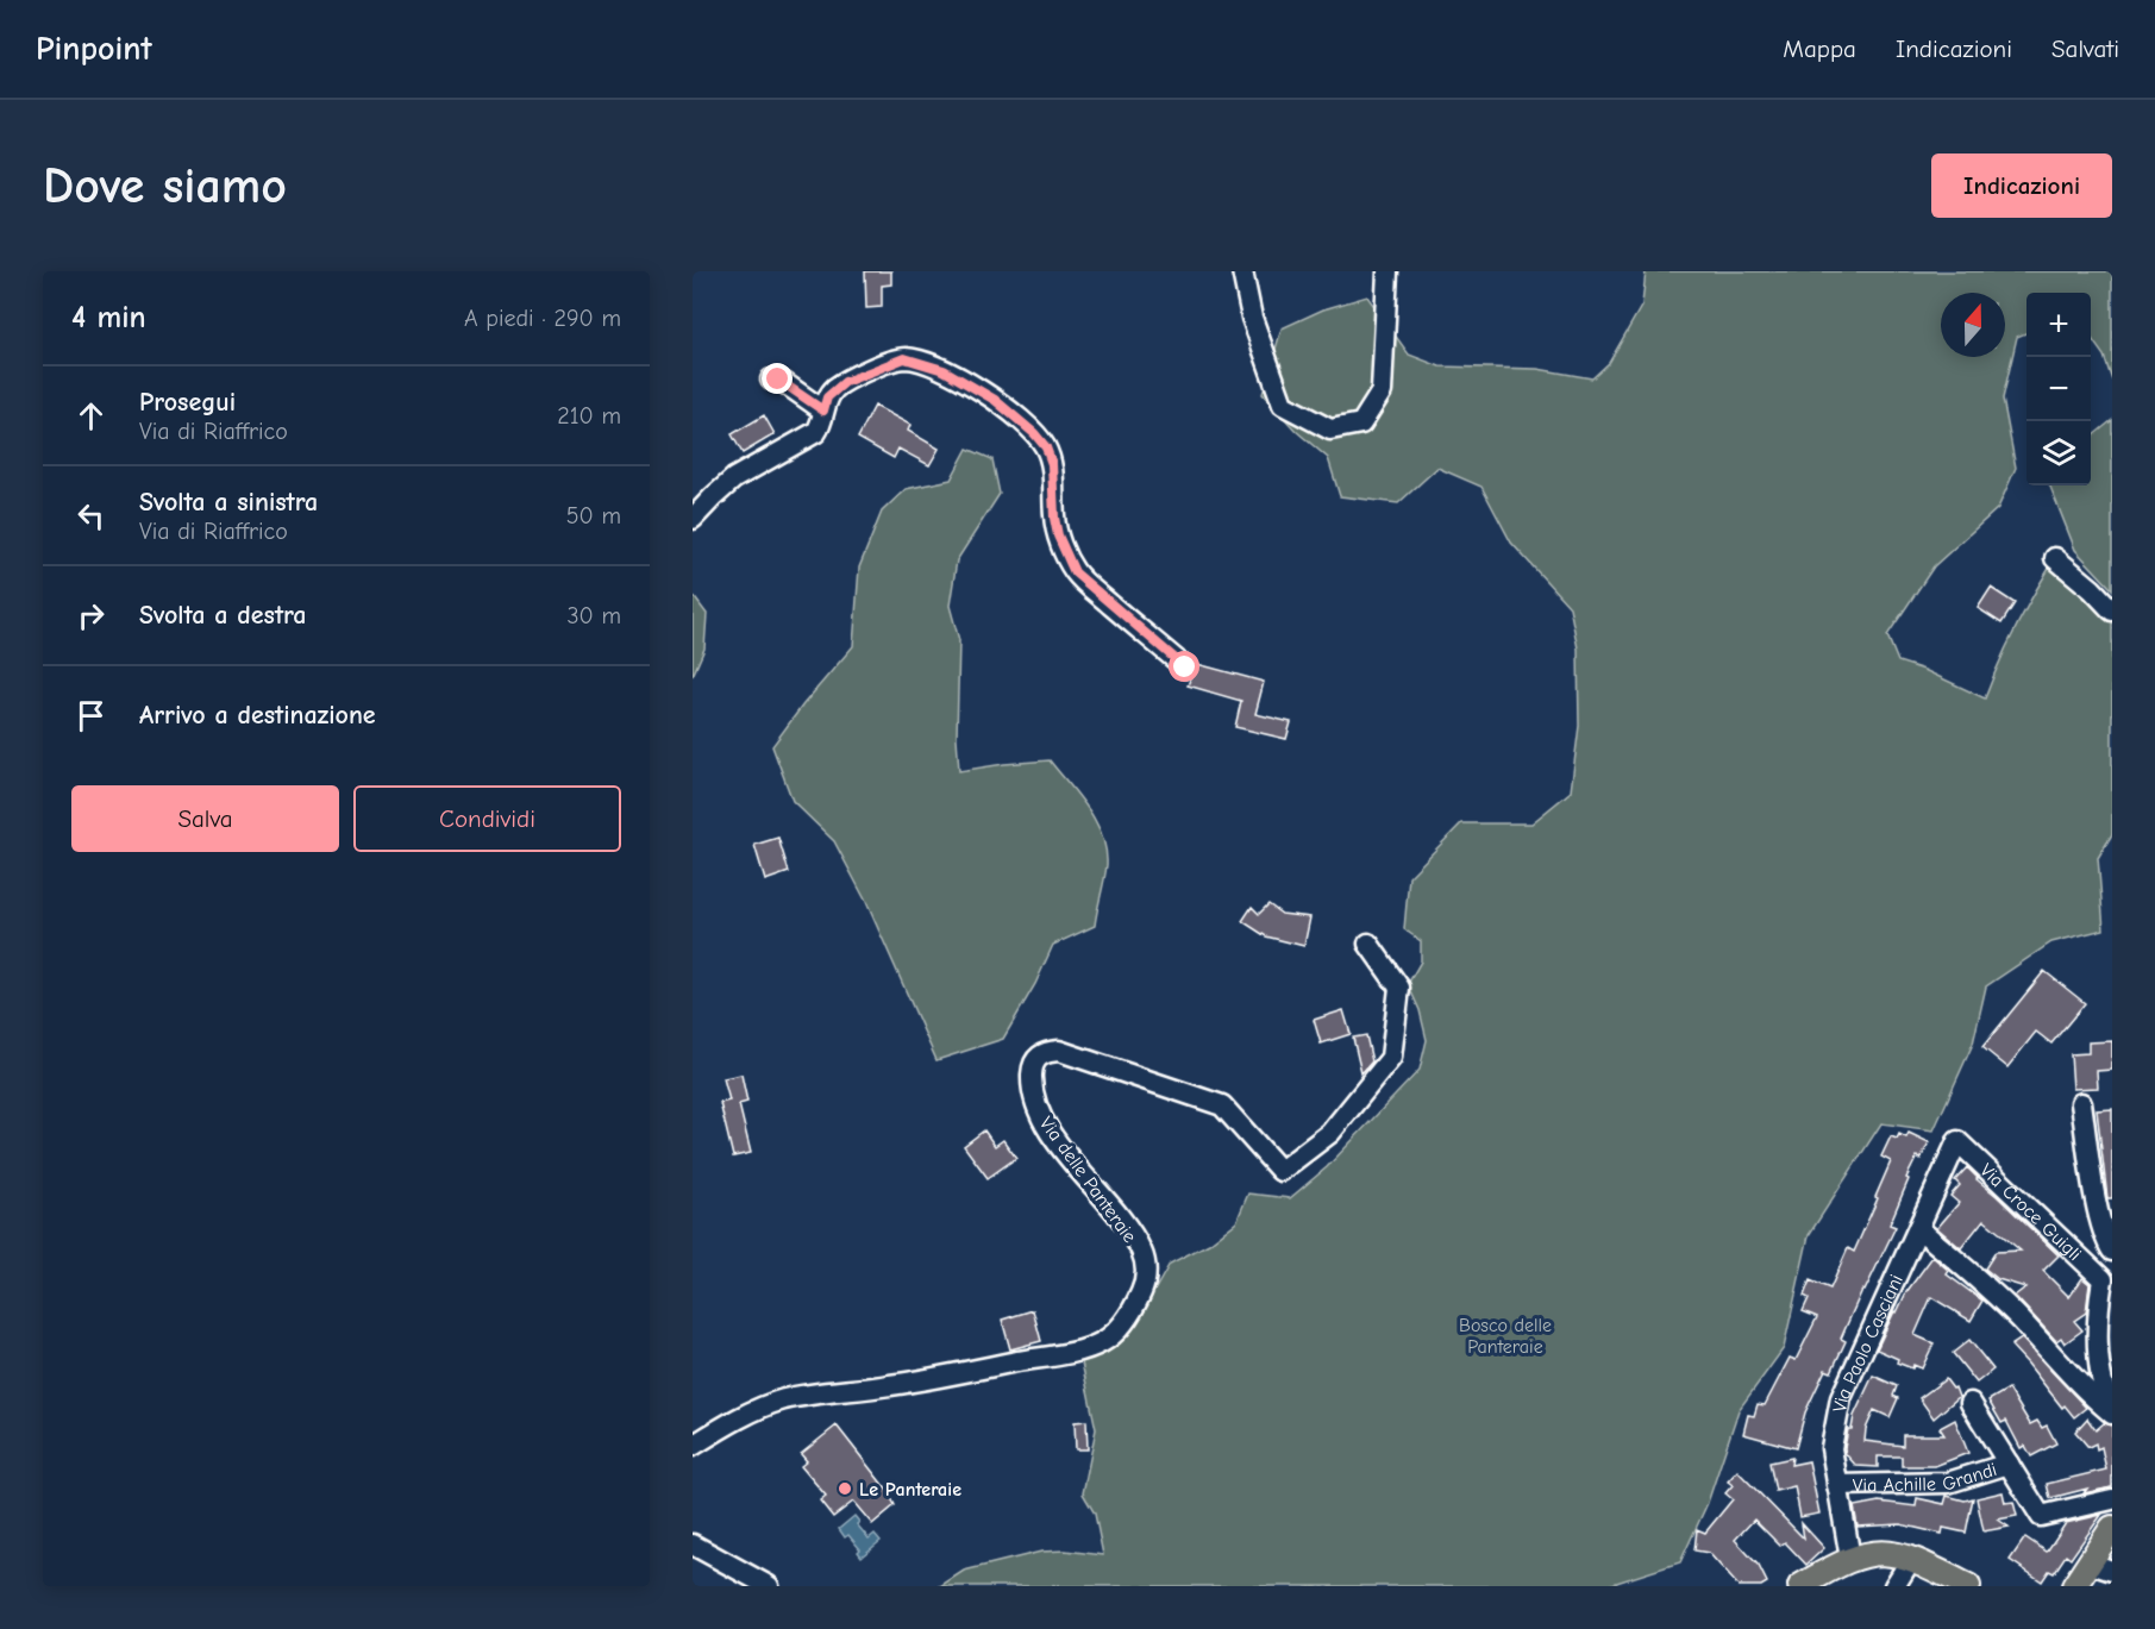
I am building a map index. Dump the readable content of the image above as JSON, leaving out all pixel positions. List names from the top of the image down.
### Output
{
  "streets": {
    "street": [
      "Via delle Panteraie",
      "Via Croce Guigli",
      "Via Paolo Casciani",
      "Via Achille Grandi"
    ]
  },
  "crossings": [
    ["Via Croce Guigli", "Via Paolo Casciani"],
    ["Via Paolo Casciani", "Via Achille Grandi"]
  ],
  "parks": ["Bosco delle Panteraie"],
  "places": ["Le Panteraie"],
  "north": "top",
  "page": {
    "header": "Pinpoint",
    "nav": ["Mappa", "Indicazioni", "Salvati"],
    "buttons": [
      "Indicazioni",
      ["Salva", "Condividi"]
    ],
    "title": "Dove siamo",
    "heading": ["4 min", "A piedi · 290 m"],
    "map_buttons": ["+", "−"],
    "list": [
      ["Prosegui", "Via di Riaffrico", "210 m"],
      ["Svolta a sinistra", "Via di Riaffrico", "50 m"],
      ["Svolta a destra", "30 m"],
      "Arrivo a destinazione"
    ]
  }
}
